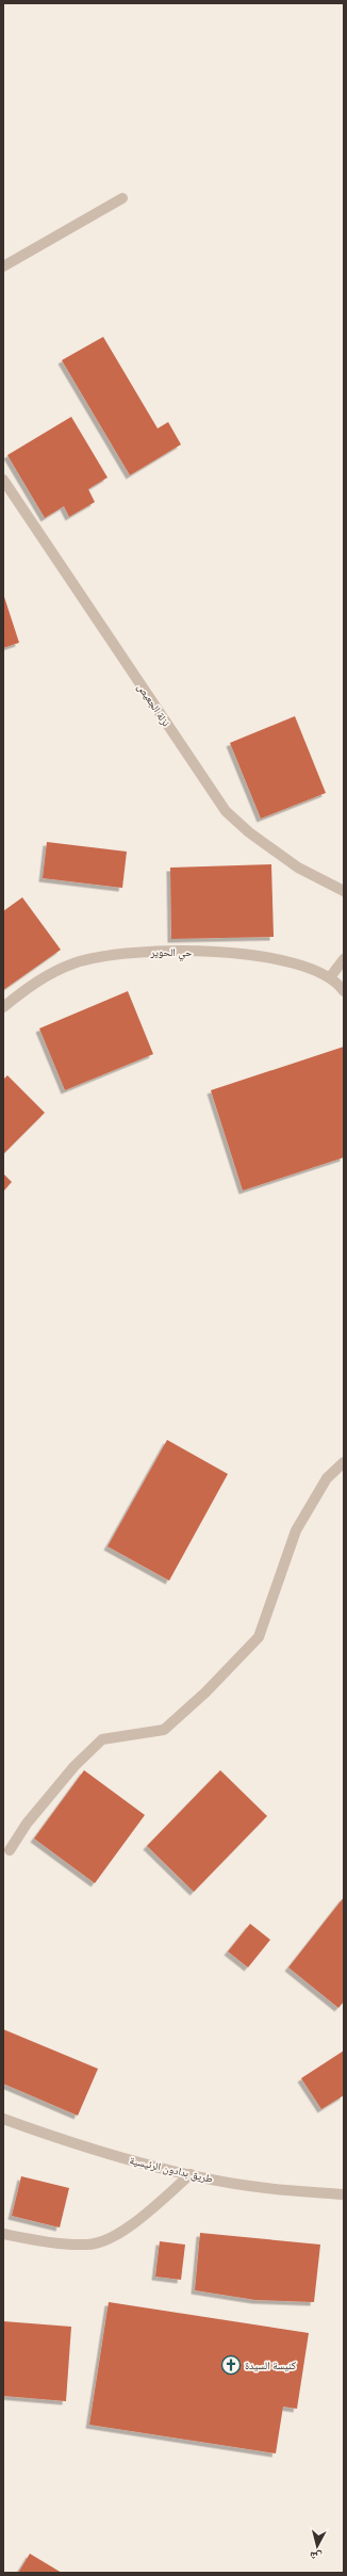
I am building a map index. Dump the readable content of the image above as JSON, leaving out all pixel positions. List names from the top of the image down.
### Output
{
  "streets": {
    "street": ["نزلة الجعيص", "حي الحوير", "طريق بدادون الرئيسية"]
  },
  "places": {
    "church": ["كنيسة السيدة"]
  },
  "north": "bottom"
}
